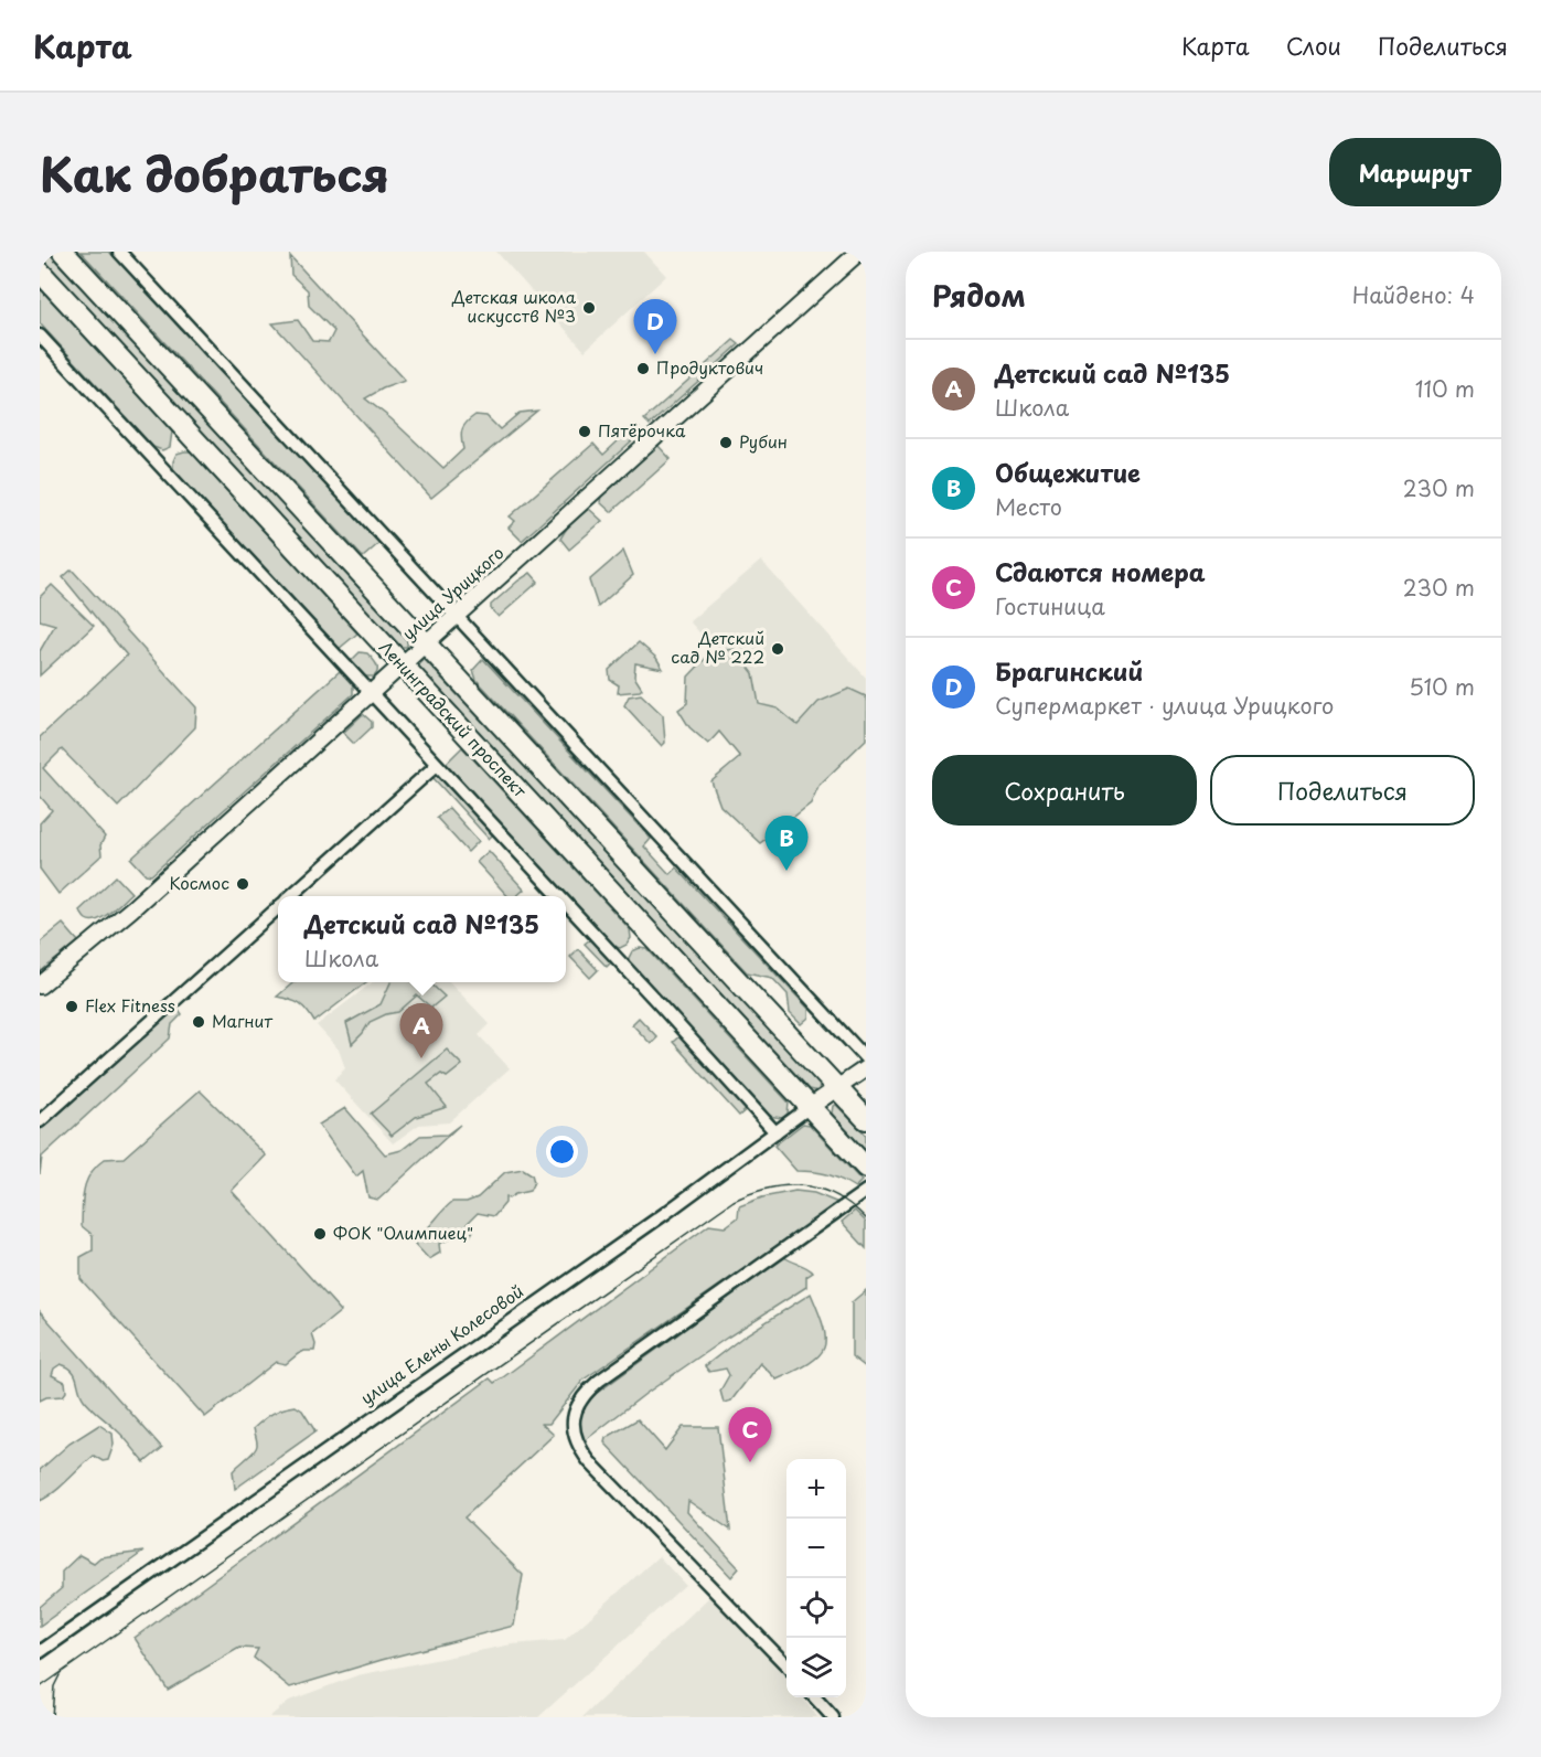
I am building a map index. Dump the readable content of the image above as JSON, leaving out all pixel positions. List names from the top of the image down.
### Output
{
  "streets": {
    "main road": ["Ленинградский проспект"],
    "street": ["улица Урицкого", "улица Елены Колесовой"]
  },
  "crossings": [
    ["улица Урицкого", "Ленинградский проспект"],
    ["Ленинградский проспект", "улица Елены Колесовой"]
  ],
  "places": [
    "Детская школа искусств №3",
    "Продуктович",
    "Пятёрочка",
    "Рубин",
    "Детский сад № 222",
    "Космос",
    "Flex Fitness",
    "Магнит",
    "ФОК \"Олимпиец\""
  ],
  "page": {
    "header": "Карта",
    "nav": ["Карта", "Слои", "Поделиться"],
    "title": "Как добраться",
    "buttons": [
      "Маршрут",
      ["Сохранить", "Поделиться"]
    ],
    "heading": ["Рядом", "Найдено: 4"],
    "pins": [
      "D",
      "B",
      "A",
      "C"
    ],
    "list": [
      {
        "mark": "A",
        "name": "Детский сад №135",
        "note": "Школа",
        "value": "110 m"
      },
      {
        "mark": "B",
        "name": "Общежитие",
        "note": "Место",
        "value": "230 m"
      },
      {
        "mark": "C",
        "name": "Сдаются номера",
        "note": "Гостиница",
        "value": "230 m"
      },
      {
        "mark": "D",
        "name": "Брагинский",
        "note": "Супермаркет · улица Урицкого",
        "value": "510 m"
      }
    ],
    "popup": ["Детский сад №135", "Школа"],
    "map_buttons": ["+", "−"]
  }
}
